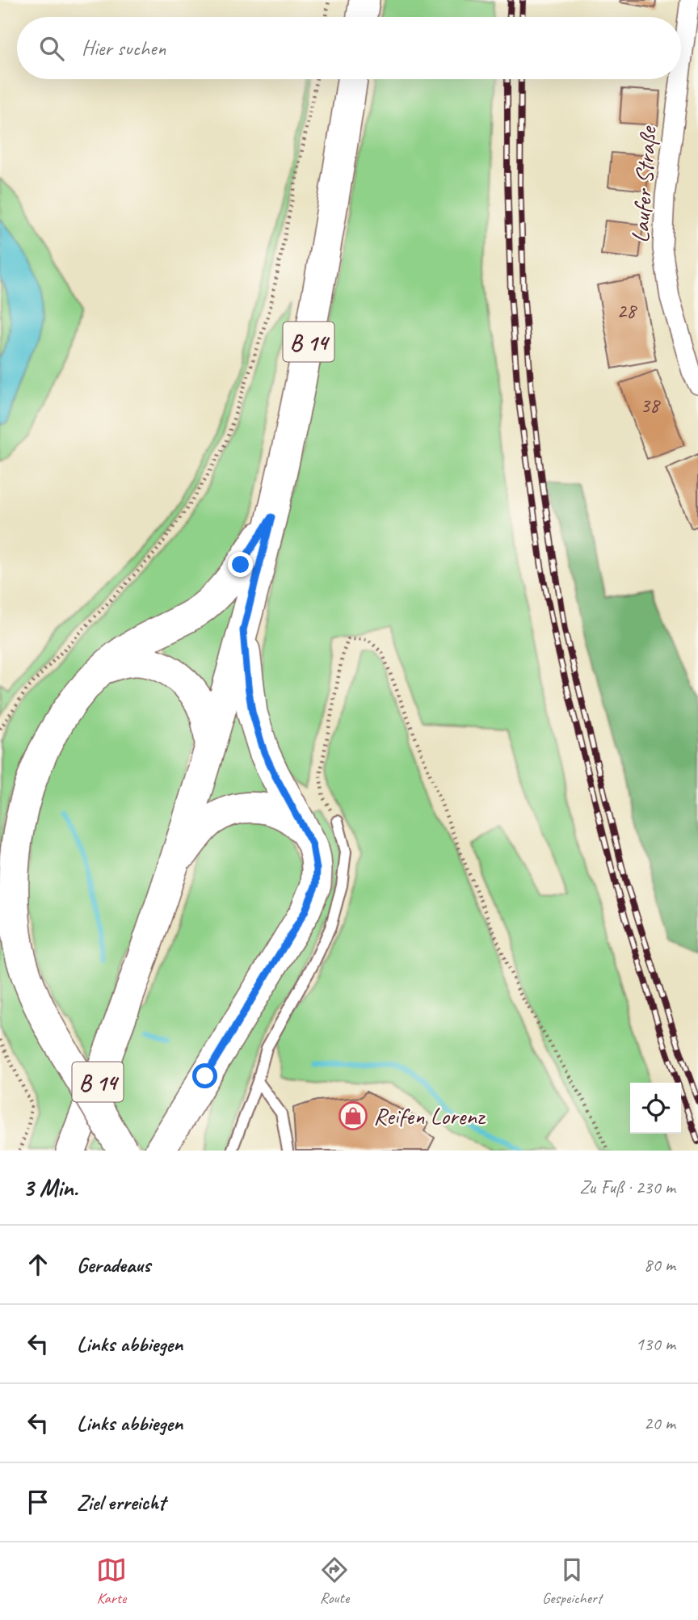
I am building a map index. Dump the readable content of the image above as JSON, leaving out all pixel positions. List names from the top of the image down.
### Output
{
  "streets": {
    "main road": ["B 14"],
    "street": ["Laufer Straße"]
  },
  "places": {
    "shop": ["Reifen Lorenz"]
  },
  "house_numbers": ["28", "38"],
  "page": {
    "search": "Hier suchen",
    "heading": ["3 Min.", "Zu Fuß · 230 m"],
    "list": [
      ["Geradeaus", "80 m"],
      ["Links abbiegen", "130 m"],
      ["Links abbiegen", "20 m"],
      "Ziel erreicht"
    ],
    "nav": ["Karte", "Route", "Gespeichert"]
  }
}
